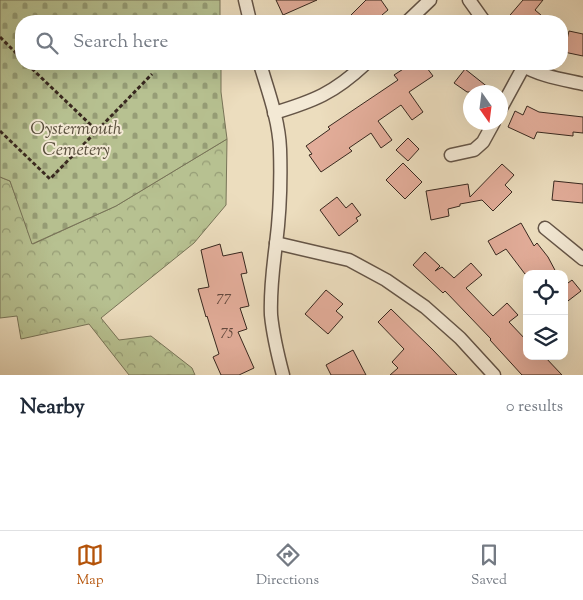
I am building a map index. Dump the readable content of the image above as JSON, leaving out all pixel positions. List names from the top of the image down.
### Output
{
  "parks": ["Oystermouth Cemetery"],
  "house_numbers": ["77", "75"],
  "north": "bottom",
  "page": {
    "search": "Search here",
    "heading": ["Nearby", "0 results"],
    "nav": ["Map", "Directions", "Saved"]
  }
}
